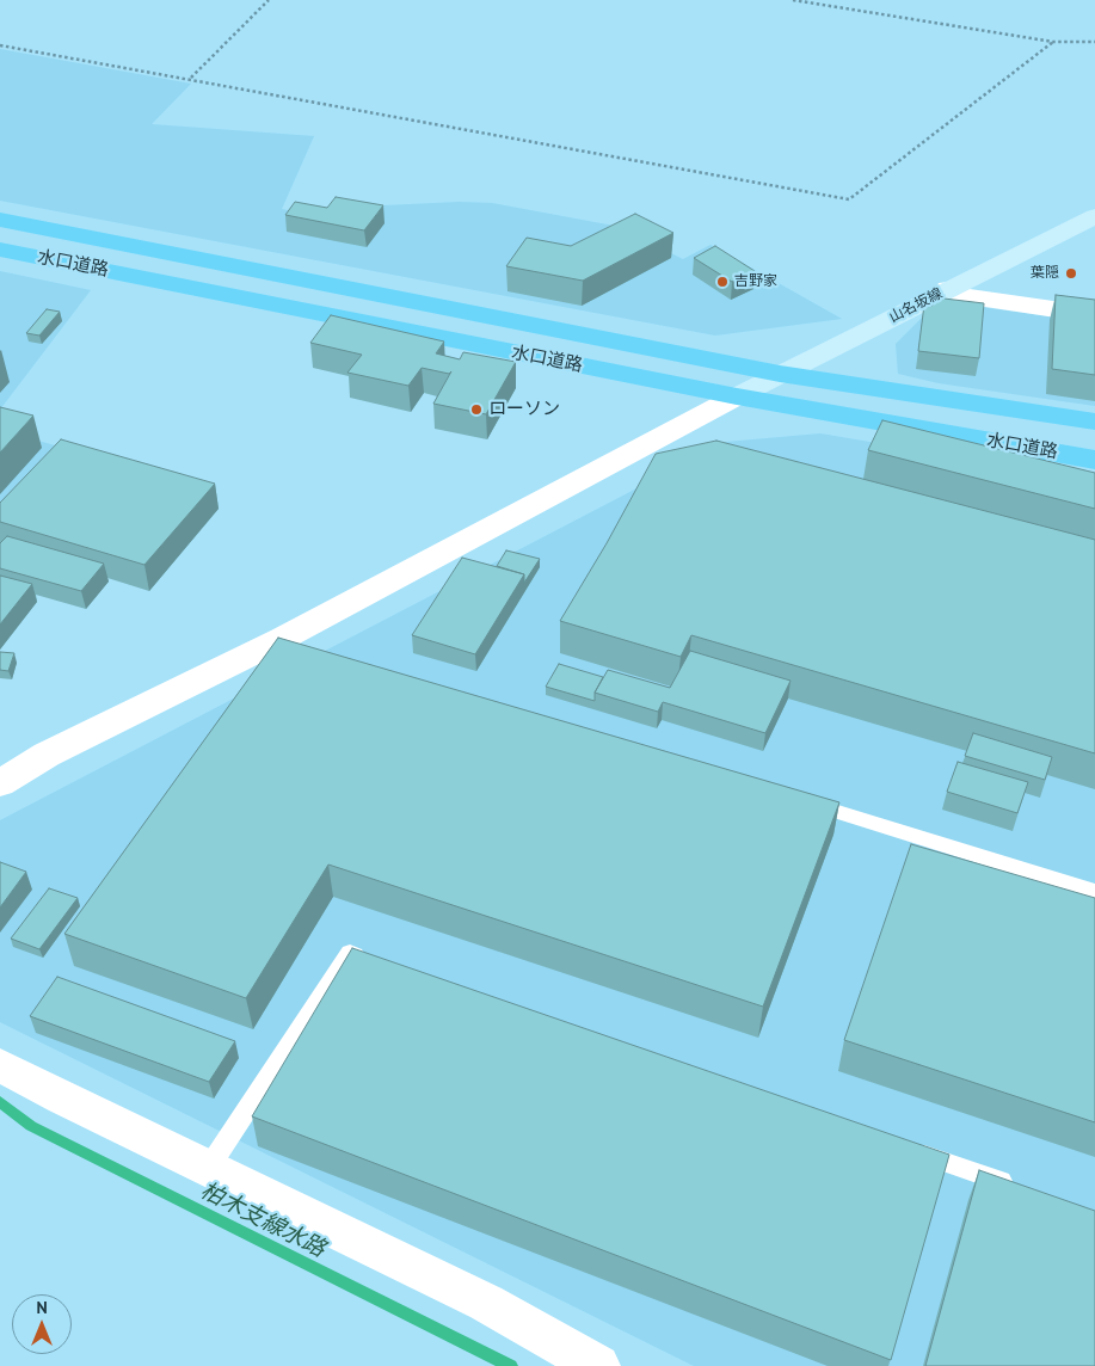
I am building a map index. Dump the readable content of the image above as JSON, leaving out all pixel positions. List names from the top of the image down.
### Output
{
  "streets": {
    "highway": ["水口道路"],
    "main road": ["山名坂線"]
  },
  "crossings": [
    ["水口道路", "山名坂線"]
  ],
  "water": ["柏木支線水路"],
  "places": ["葉隠", "吉野家", "ローソン"],
  "north": "top"
}
